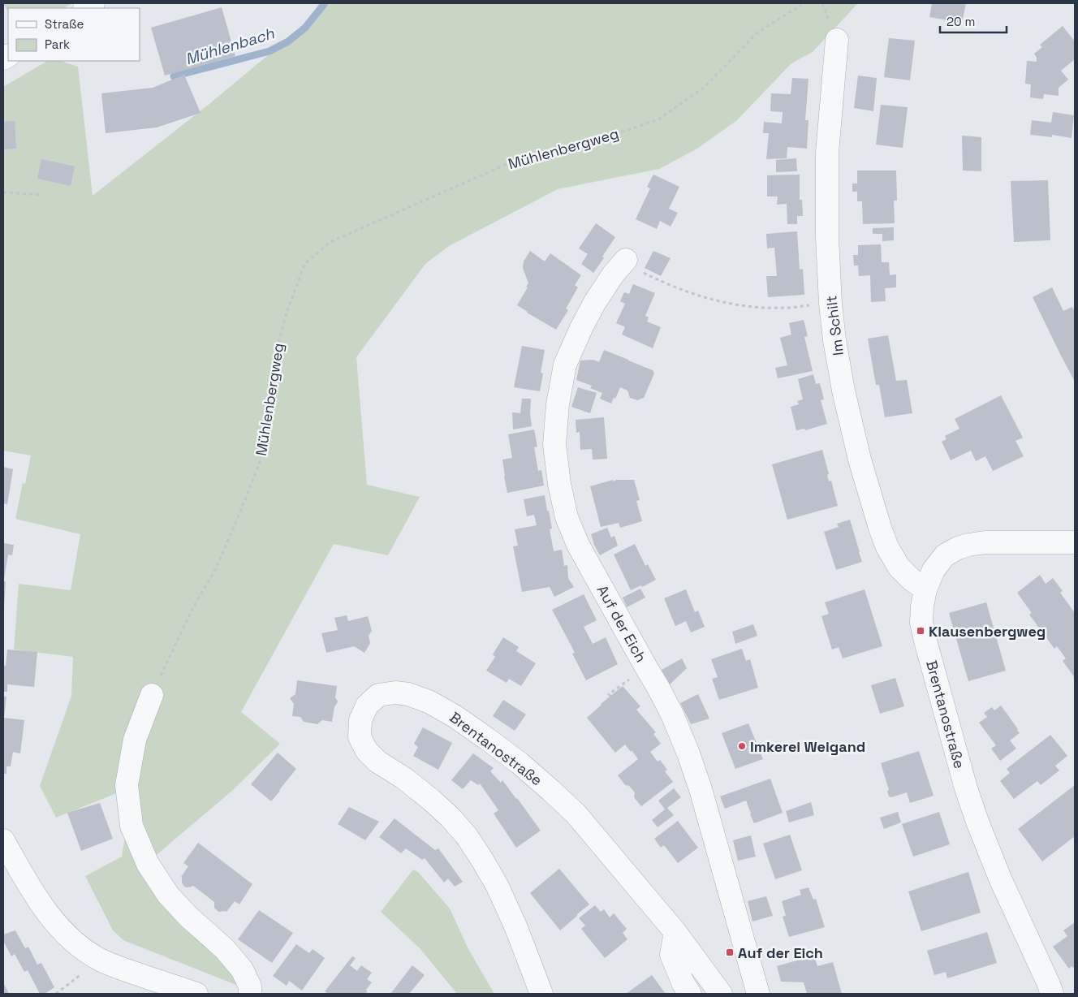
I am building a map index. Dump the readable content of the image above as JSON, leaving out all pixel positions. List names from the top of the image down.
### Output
{
  "streets": {
    "street": ["Im Schilt", "Auf der Eich", "Brentanostraße"],
    "path": ["Mühlenbergweg"]
  },
  "crossings": [
    ["Im Schilt", "Brentanostraße"]
  ],
  "water": ["Mühlenbach"],
  "places": {
    "transit": ["Klausenbergweg", "Auf der Eich"],
    "other": ["Imkerei Weigand"]
  },
  "legend": ["Straße", "Park"],
  "scale_bar": "20 m"
}
